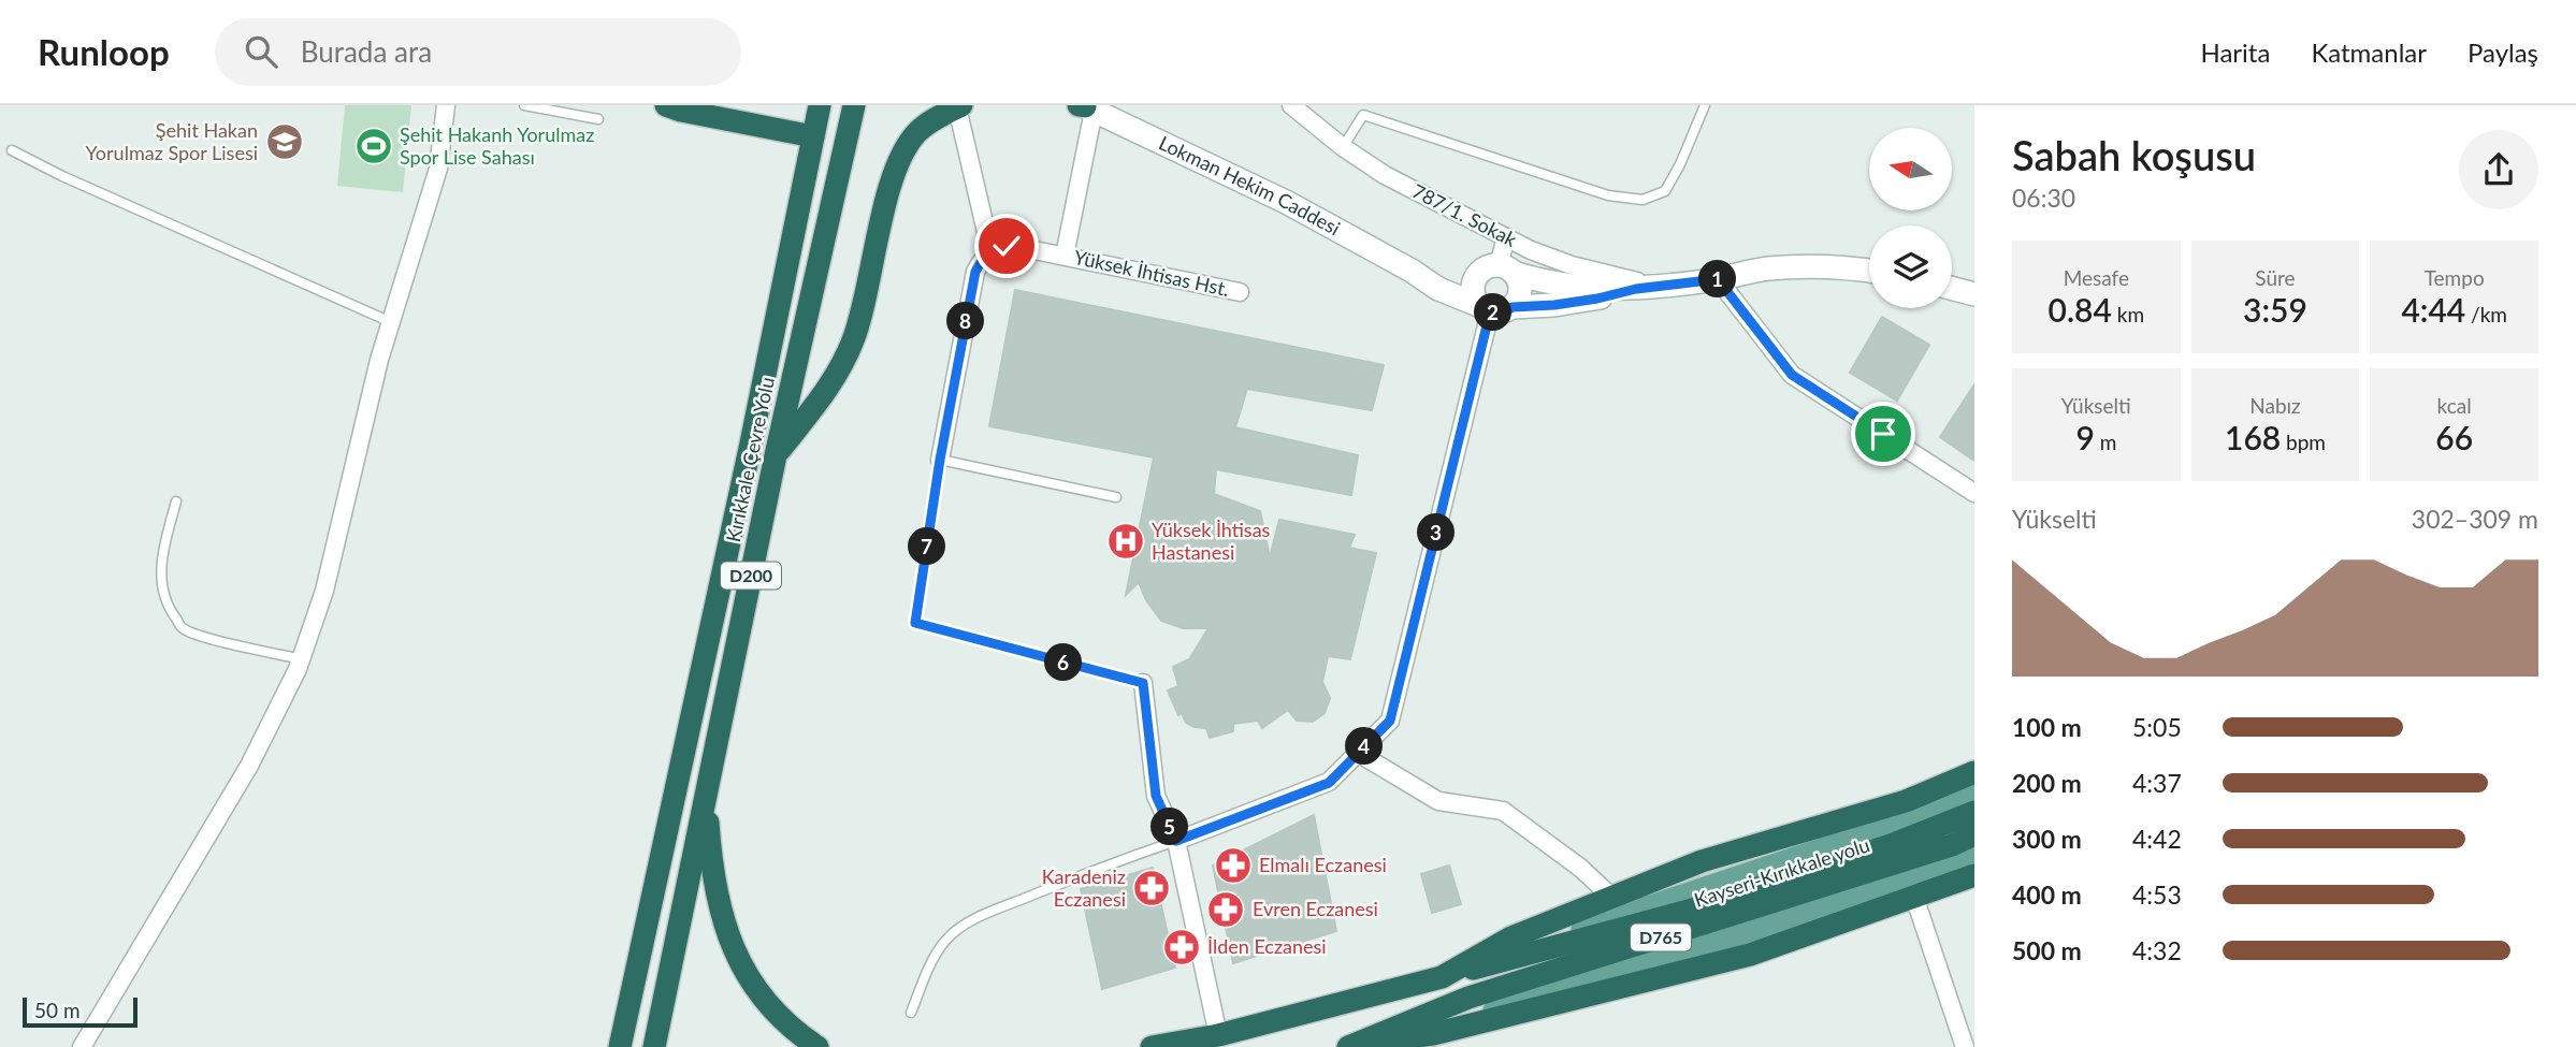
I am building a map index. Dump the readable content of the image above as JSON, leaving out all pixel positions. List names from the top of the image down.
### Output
{
  "streets": {
    "highway": [
      "Kırıkkale Çevre Yolu",
      "D200",
      "Kayseri-Kırıkkale yolu",
      "D765"
    ],
    "street": ["Lokman Hekim Caddesi", "787/1. Sokak", "Yüksek İhtisas Hst."]
  },
  "crossings": [
    ["Lokman Hekim Caddesi", "Yüksek İhtisas Hst."]
  ],
  "places": {
    "school or university": ["Şehit Hakan Yorulmaz Spor Lisesi"],
    "sports": ["Şehit Hakanh Yorulmaz Spor Lise Sahası"],
    "hospital": ["Yüksek İhtisas Hastanesi"],
    "pharmacy": [
      "Elmalı Eczanesi",
      "Karadeniz Eczanesi",
      "Evren Eczanesi",
      "İlden Eczanesi"
    ]
  },
  "scale_bar": "50 m",
  "north": "left",
  "page": {
    "header": "Runloop",
    "search": "Burada ara",
    "nav": ["Harita", "Katmanlar", "Paylaş"],
    "heading": ["Sabah koşusu", "06:30"],
    "stats": [
      ["Mesafe", "0.84 km"],
      ["Süre", "3:59"],
      ["Tempo", "4:44 /km"],
      ["Yükselti", "9 m"],
      ["Nabız", "168 bpm"],
      ["kcal", "66"]
    ],
    "pins": [
      "1",
      "2",
      "8",
      "3",
      "7",
      "6",
      "4",
      "5"
    ],
    "chart": ["Yükselti", "302–309 m"],
    "list": [
      {
        "name": "100 m",
        "note": "5:05"
      },
      {
        "name": "200 m",
        "note": "4:37"
      },
      {
        "name": "300 m",
        "note": "4:42"
      },
      {
        "name": "400 m",
        "note": "4:53"
      },
      {
        "name": "500 m",
        "note": "4:32"
      }
    ],
    "scale": "50 m"
  }
}
